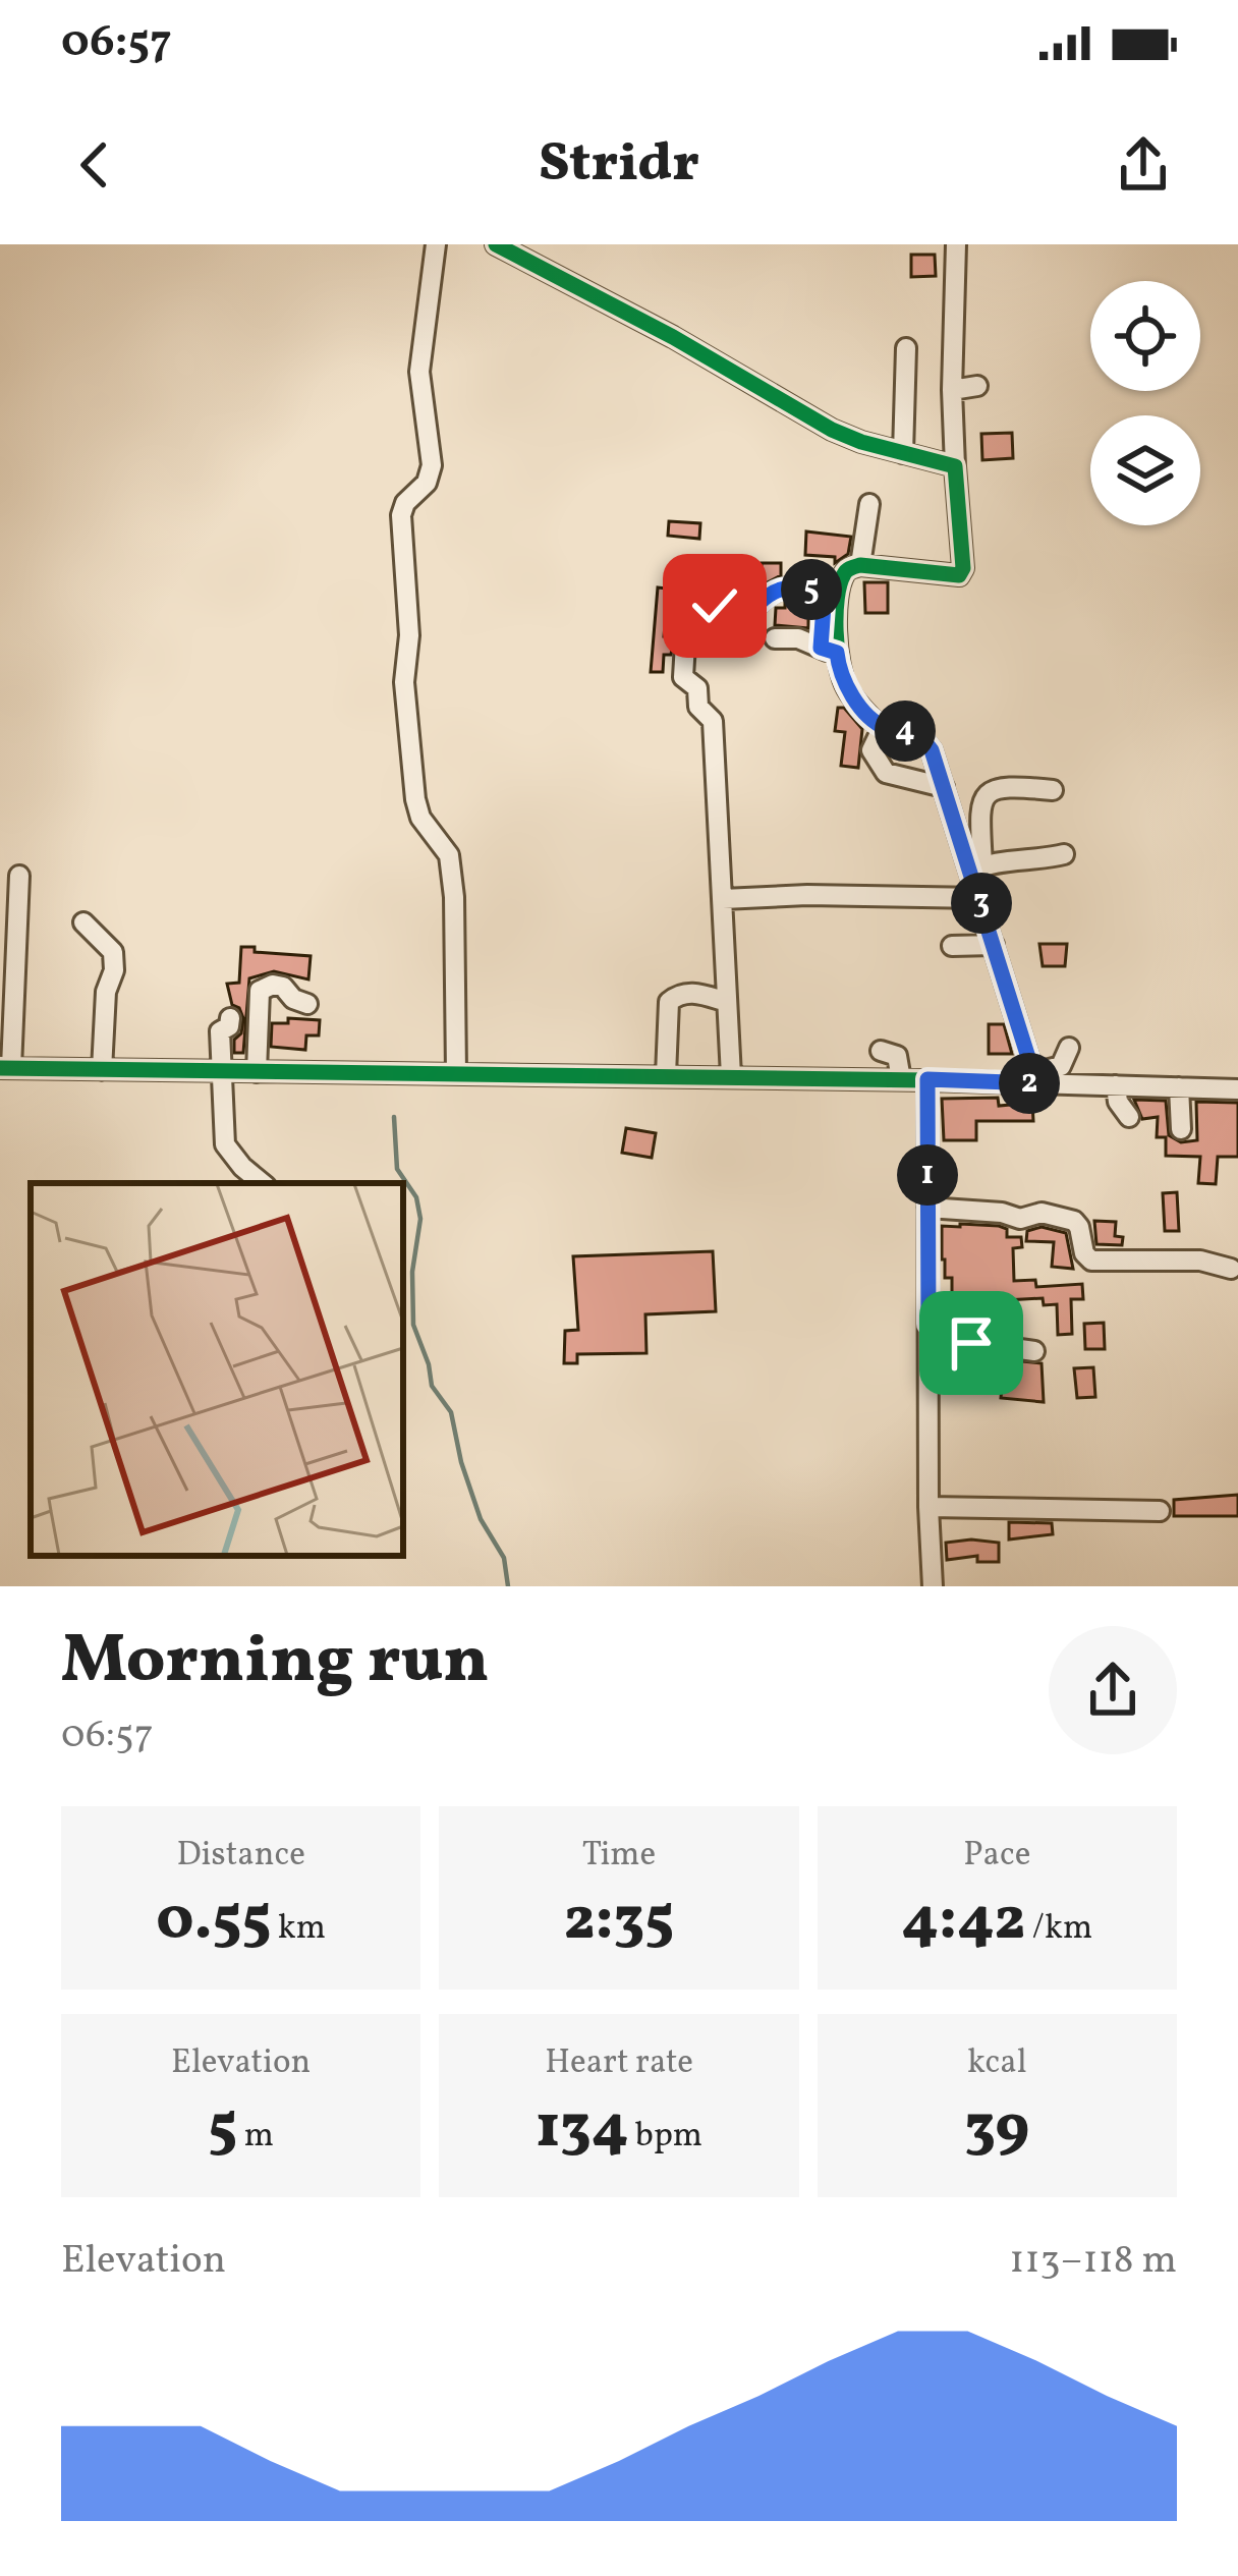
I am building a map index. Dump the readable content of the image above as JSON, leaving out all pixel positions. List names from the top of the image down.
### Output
{
  "page": {
    "status": "06:57",
    "header": "Stridr",
    "pins": [
      "5",
      "4",
      "3",
      "2",
      "1"
    ],
    "heading": ["Morning run", "06:57"],
    "stats": [
      ["Distance", "0.55 km"],
      ["Time", "2:35"],
      ["Pace", "4:42 /km"],
      ["Elevation", "5 m"],
      ["Heart rate", "134 bpm"],
      ["kcal", "39"]
    ],
    "chart": ["Elevation", "113–118 m"]
  }
}
